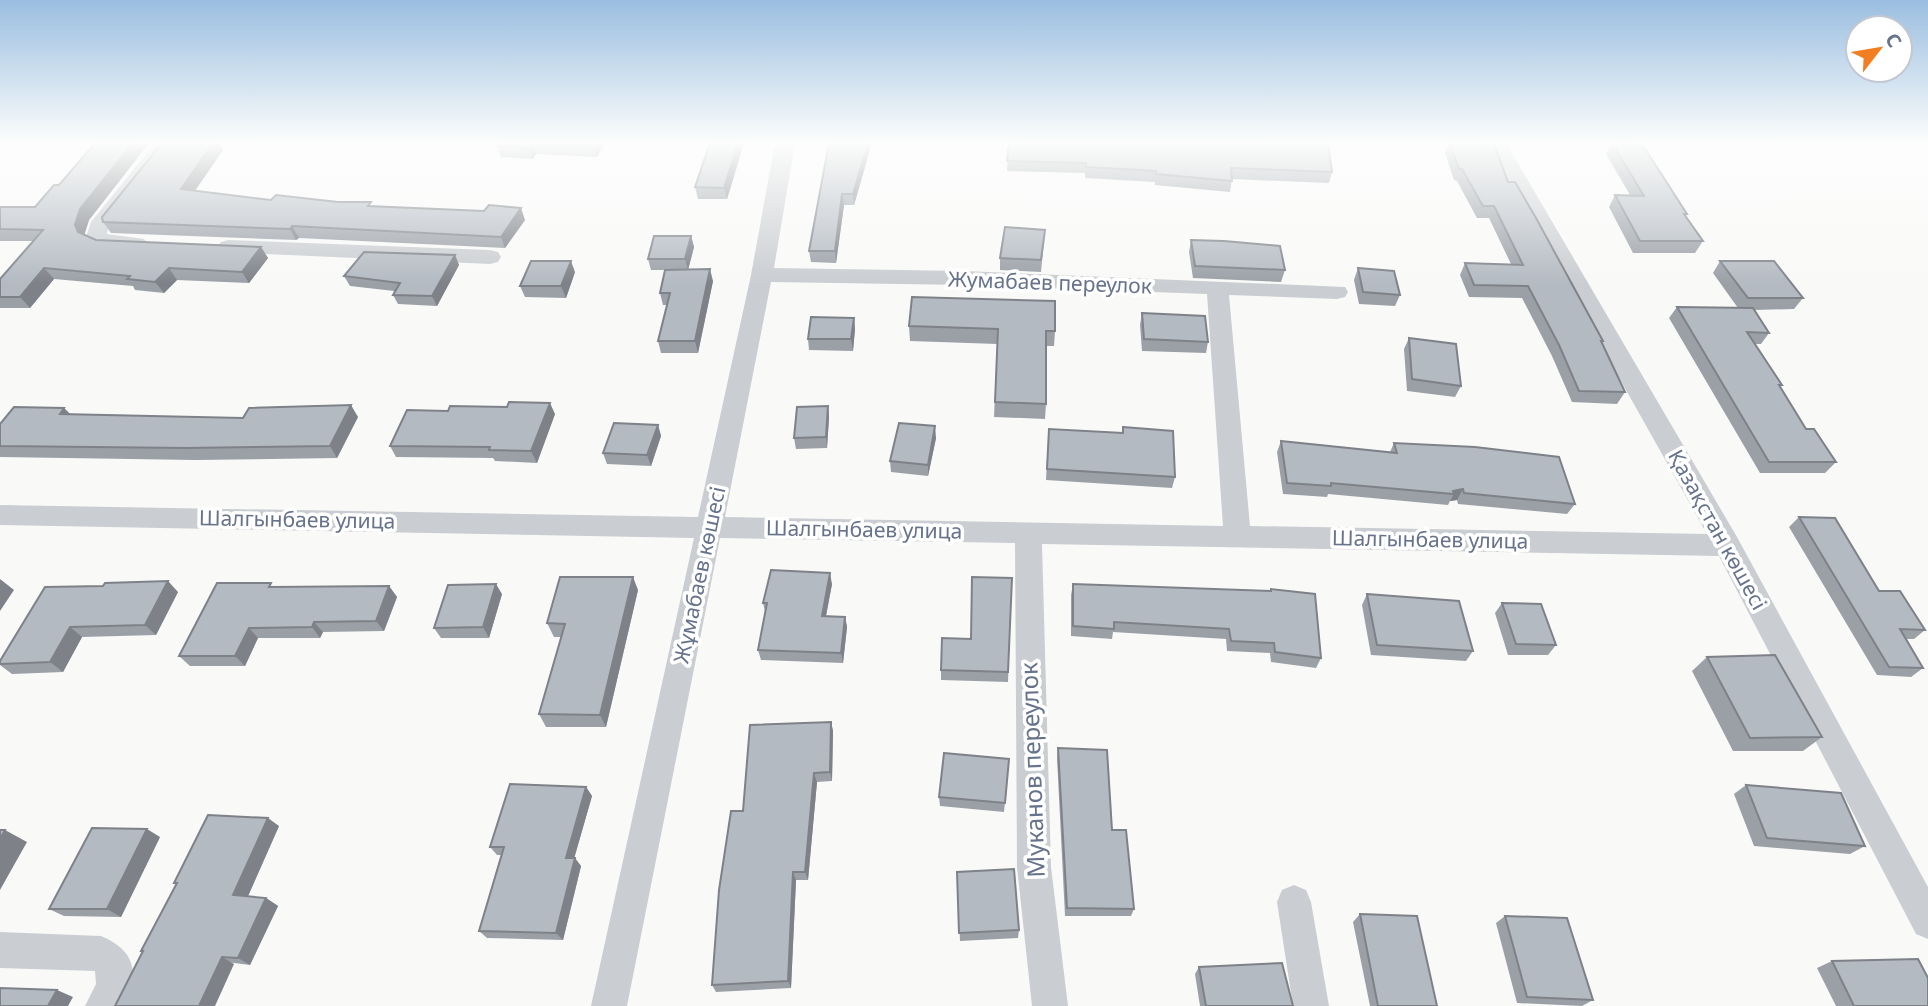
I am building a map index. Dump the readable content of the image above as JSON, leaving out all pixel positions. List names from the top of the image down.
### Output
{
  "streets": {
    "street": [
      "Жумабаев переулок",
      "Шалгынбаев улица",
      "Қазақстан көшесі",
      "Жұмабаев көшесі",
      "Муканов переулок"
    ]
  },
  "crossings": [
    ["Жумабаев переулок", "Жұмабаев көшесі"],
    ["Шалгынбаев улица", "Қазақстан көшесі"],
    ["Шалгынбаев улица", "Жұмабаев көшесі"],
    ["Шалгынбаев улица", "Муканов переулок"]
  ],
  "north": "top right"
}
